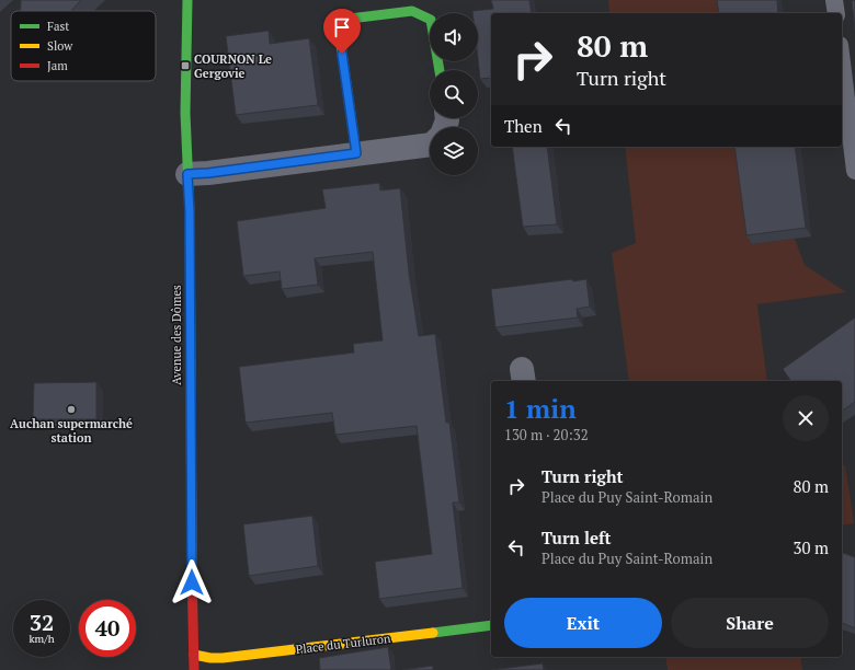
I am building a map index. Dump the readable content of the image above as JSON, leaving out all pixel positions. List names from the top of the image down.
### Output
{
  "streets": {
    "street": ["Avenue des Dômes", "Place du Turluron"]
  },
  "crossings": [
    ["Avenue des Dômes", "Place du Turluron"]
  ],
  "places": {
    "transit": ["COURNON Le Gergovie"],
    "other": ["Auchan supermarché station"]
  },
  "legend": ["Fast", "Slow", "Jam"],
  "page": {
    "turn": ["80 m", "Turn right"],
    "then": "Then",
    "heading": ["1 min", "130 m · 20:32"],
    "list": [
      {
        "name": "Turn right",
        "note": "Place du Puy Saint-Romain",
        "value": "80 m"
      },
      {
        "name": "Turn left",
        "note": "Place du Puy Saint-Romain",
        "value": "30 m"
      }
    ],
    "buttons": ["Exit", "Share"],
    "speed": "32 km/h",
    "limit": "40"
  }
}
